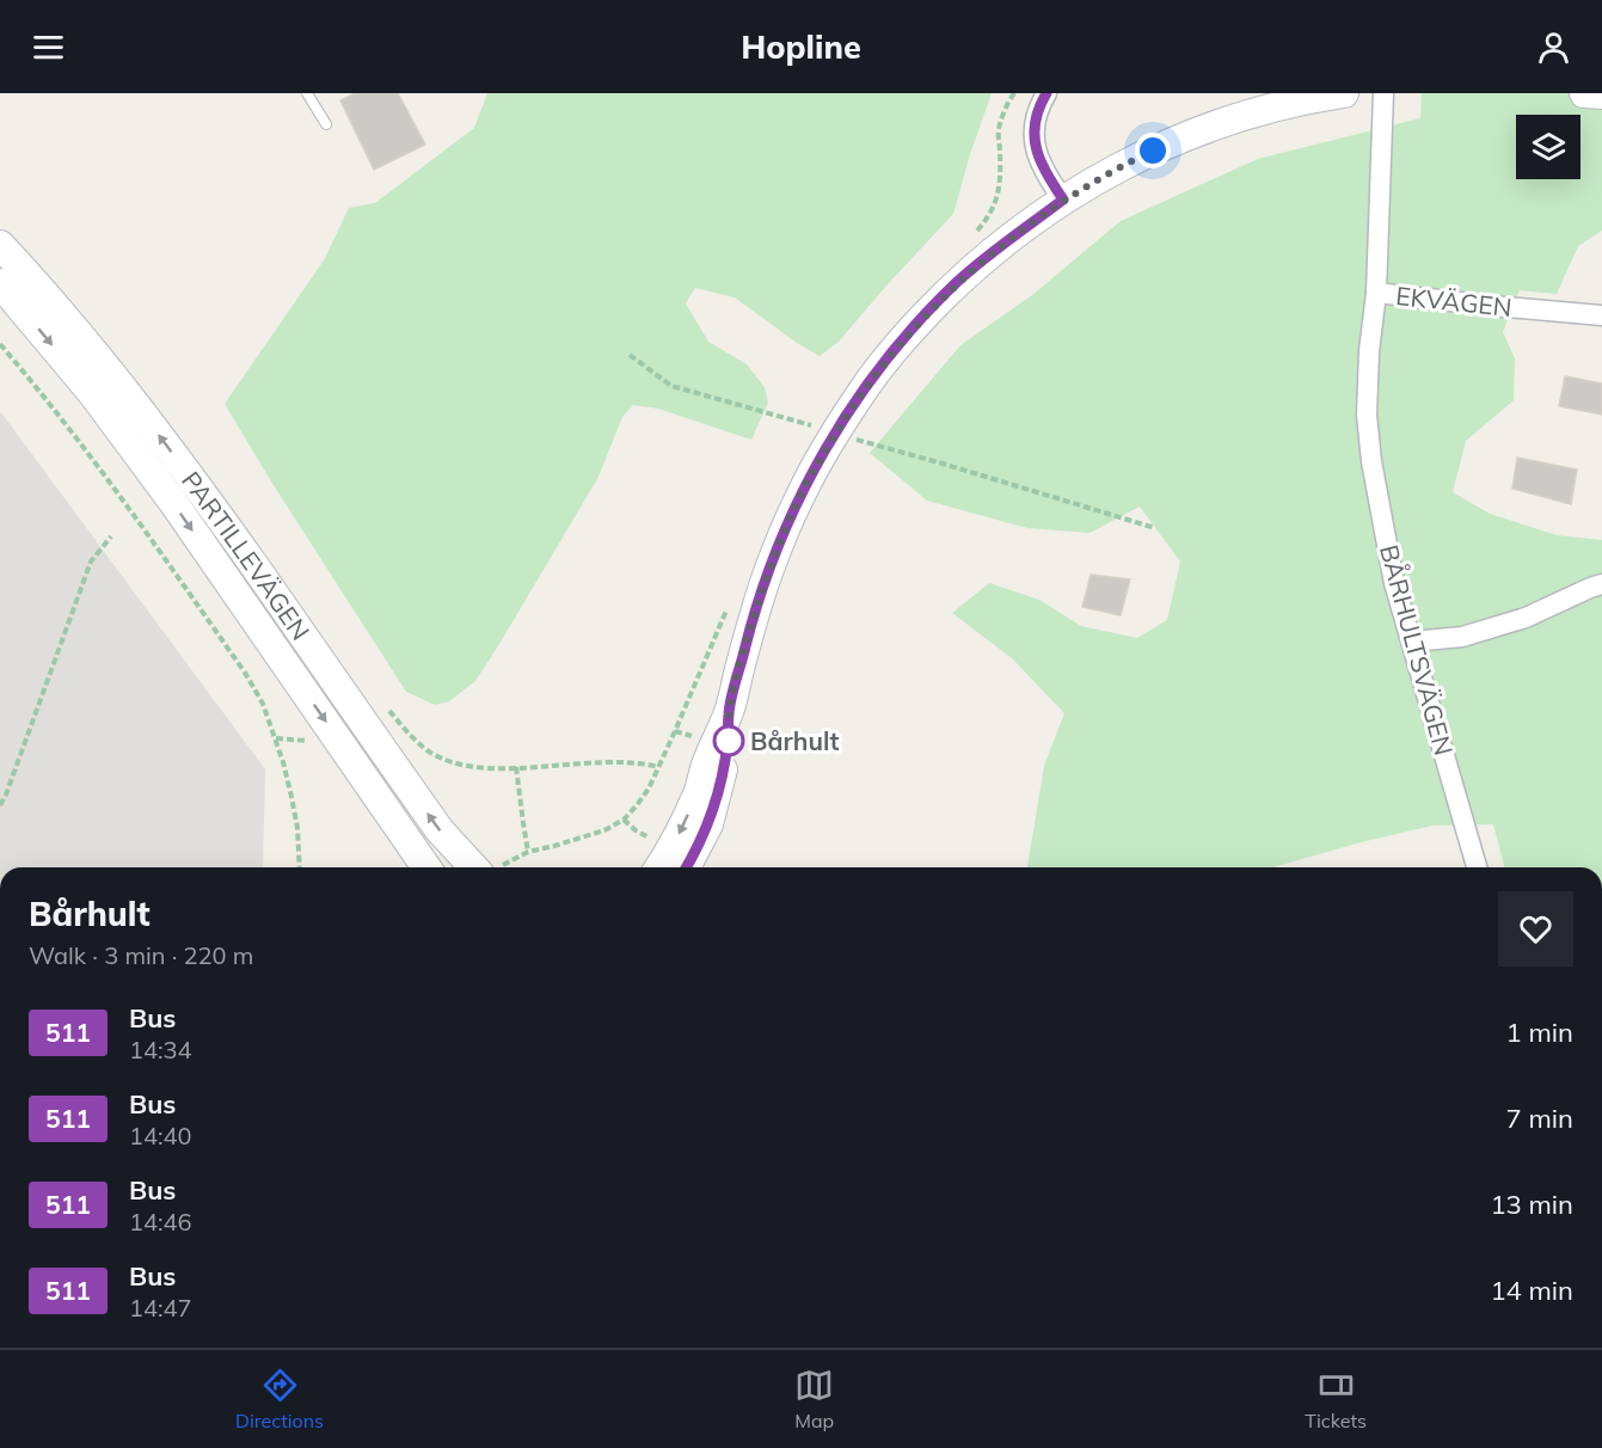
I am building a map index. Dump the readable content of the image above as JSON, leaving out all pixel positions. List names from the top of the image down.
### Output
{
  "streets": {
    "street": ["EKVÄGEN", "PARTILLEVÄGEN", "BÅRHULTSVÄGEN"]
  },
  "crossings": [
    ["EKVÄGEN", "BÅRHULTSVÄGEN"]
  ],
  "places": ["Bårhult"],
  "lines": ["bus line 511"],
  "page": {
    "header": "Hopline",
    "heading": ["Bårhult", "Walk · 3 min · 220 m"],
    "list": [
      {
        "mark": "511",
        "name": "Bus",
        "note": "14:34",
        "value": "1 min"
      },
      {
        "mark": "511",
        "name": "Bus",
        "note": "14:40",
        "value": "7 min"
      },
      {
        "mark": "511",
        "name": "Bus",
        "note": "14:46",
        "value": "13 min"
      },
      {
        "mark": "511",
        "name": "Bus",
        "note": "14:47",
        "value": "14 min"
      }
    ],
    "tabs": ["Directions", "Map", "Tickets"]
  }
}
